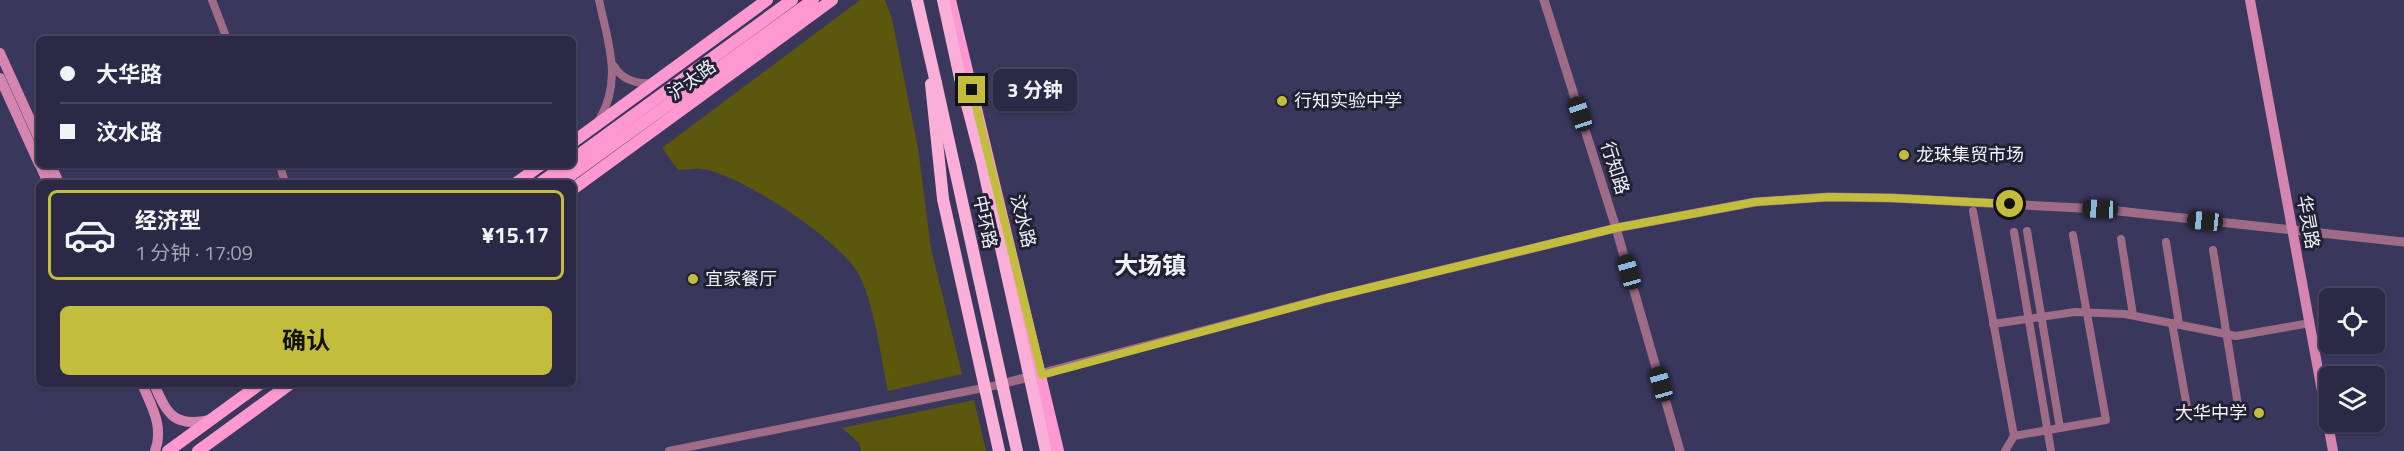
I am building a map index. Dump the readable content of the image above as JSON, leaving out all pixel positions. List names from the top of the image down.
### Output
{
  "streets": {
    "highway": ["中环路"],
    "main road": ["沪太路", "汶水路", "华灵路"],
    "street": ["行知路"]
  },
  "districts": ["大场镇"],
  "places": [
    "行知实验中学",
    "龙珠集贸市场",
    "宜家餐厅",
    "大华中学"
  ],
  "page": {
    "banner": ["大华路", "汶水路"],
    "bubble": "3 分钟",
    "list": [
      {
        "name": "经济型",
        "note": "1 分钟 · 17:09",
        "value": "¥15.17"
      }
    ],
    "buttons": "确认"
  }
}
